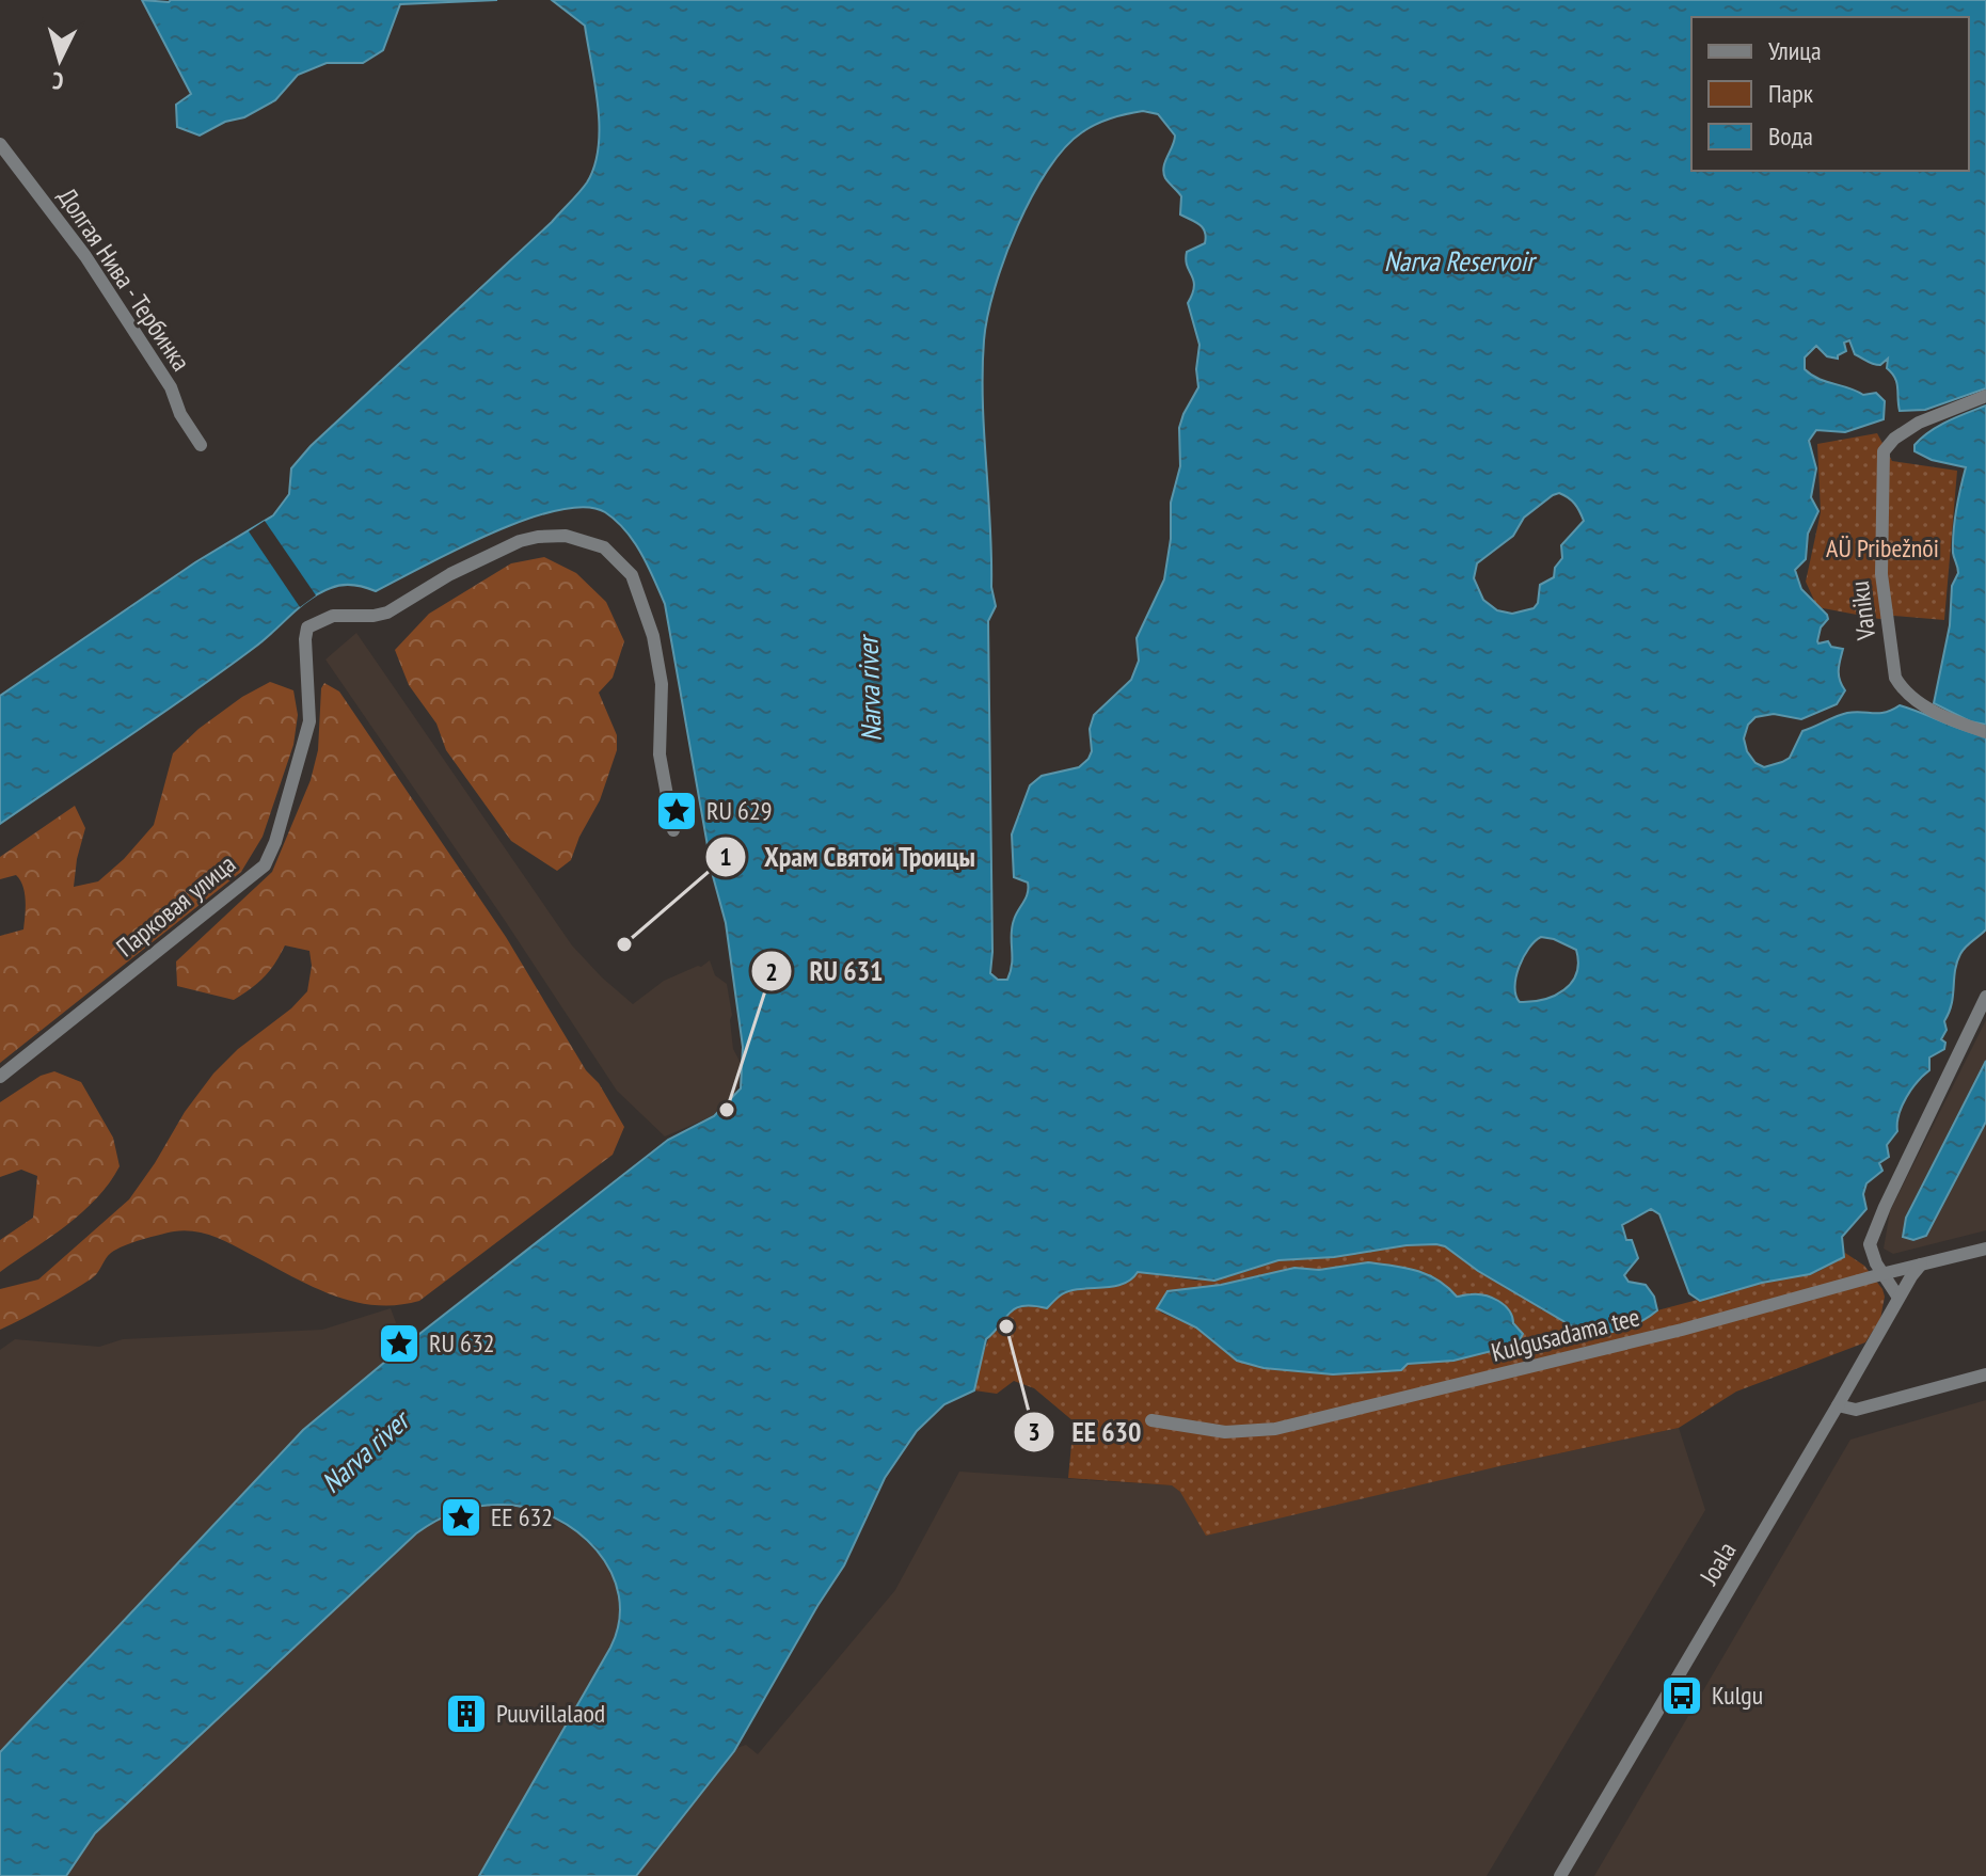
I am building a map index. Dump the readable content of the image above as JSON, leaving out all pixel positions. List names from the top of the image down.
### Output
{
  "streets": {
    "street": [
      "Долгая Нива - Тербинка",
      "Vaniku",
      "Парковая улица",
      "Kulgusadama tee",
      "Joala"
    ]
  },
  "crossings": [
    ["Kulgusadama tee", "Joala"]
  ],
  "water": ["Narva Reservoir", "Narva river"],
  "parks": ["AÜ Pribežnõi"],
  "places": {
    "place": ["RU 629", "RU 632", "EE 632"],
    "other": ["Храм Святой Троицы", "RU 631", "EE 630"],
    "bus stop": ["Kulgu"],
    "building": ["Puuvillalaod"]
  },
  "legend": ["Улица", "Парк", "Вода"],
  "north": "bottom"
}
